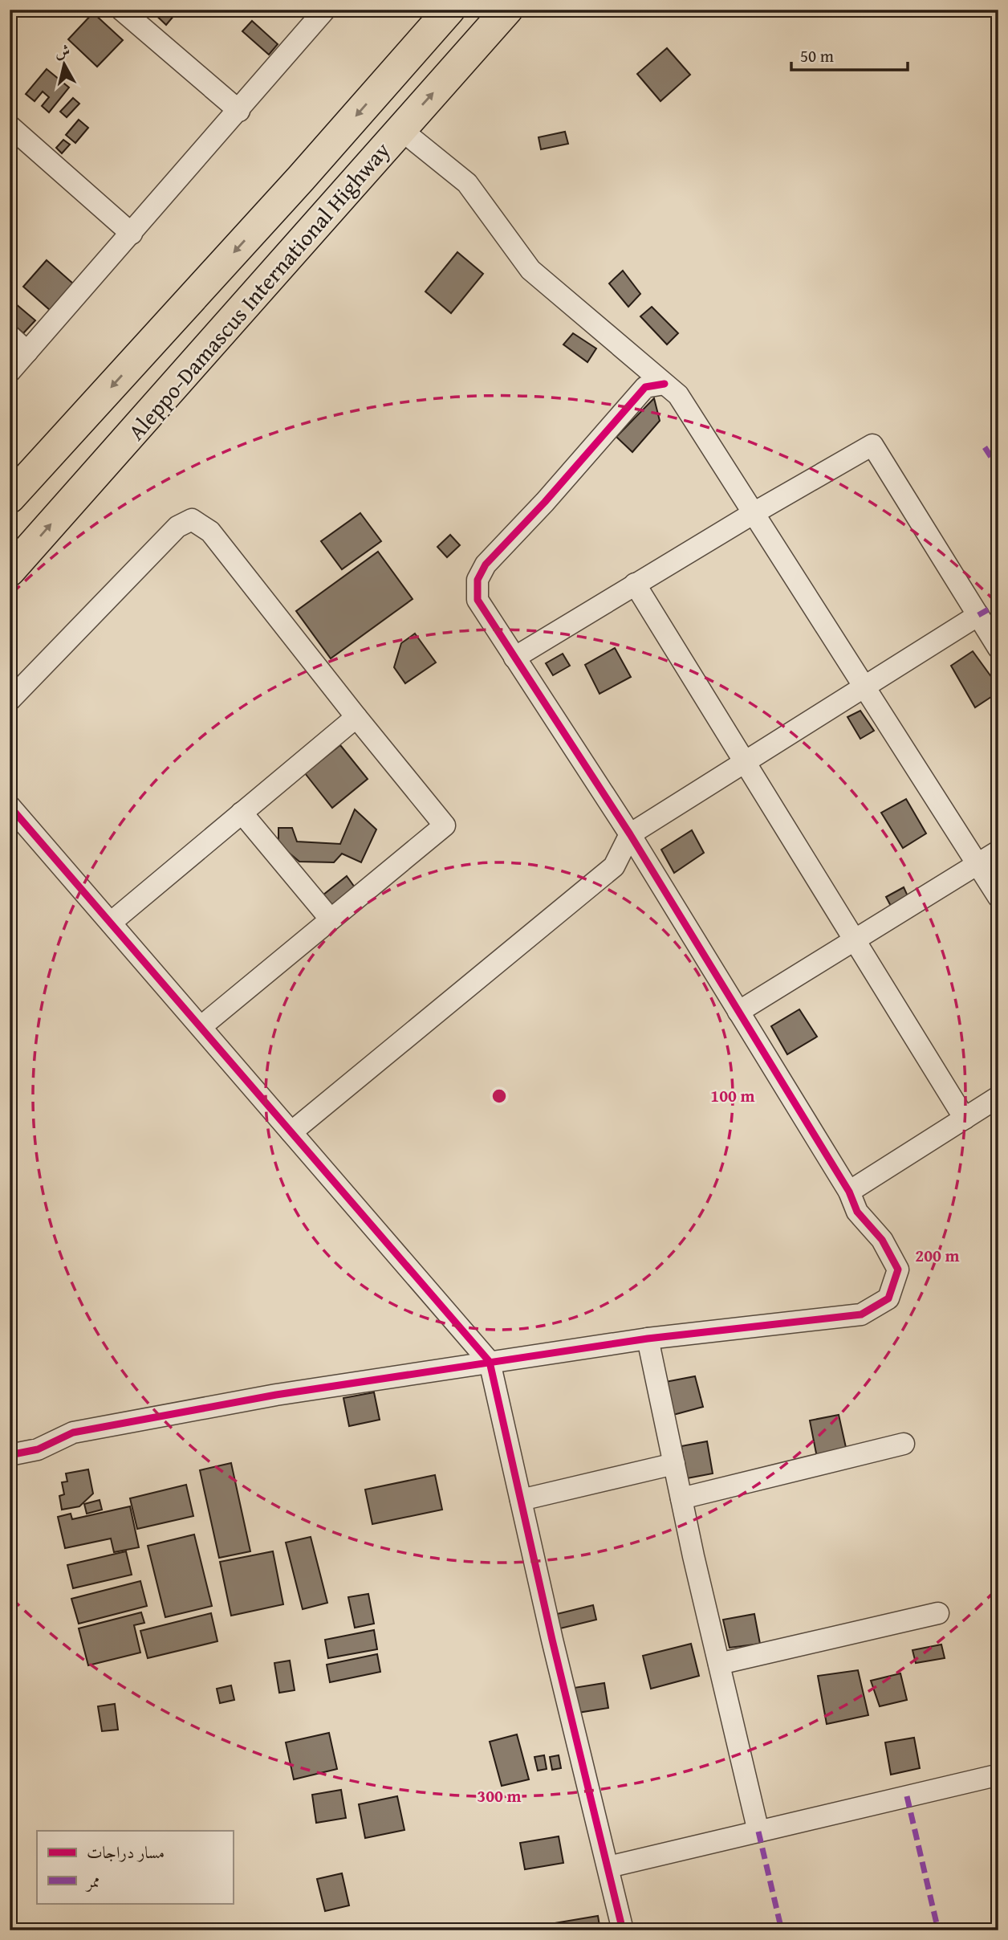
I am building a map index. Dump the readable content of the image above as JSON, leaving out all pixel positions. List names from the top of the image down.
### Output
{
  "streets": {
    "highway": ["Aleppo-Damascus International Highway"]
  },
  "legend": ["مسار دراجات", "ممر"],
  "scale_bar": "50 m",
  "north": "top",
  "rings": ["100 m", "200 m", "300 m"]
}
